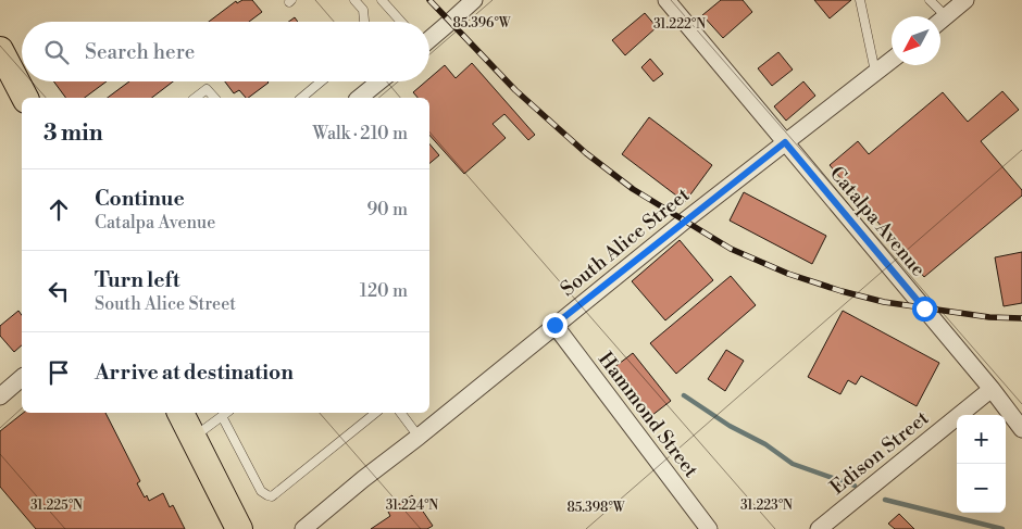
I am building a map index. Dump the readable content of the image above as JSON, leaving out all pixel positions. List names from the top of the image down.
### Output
{
  "streets": {
    "street": [
      "Catalpa Avenue",
      "South Alice Street",
      "Hammond Street",
      "Edison Street"
    ]
  },
  "crossings": [
    ["Catalpa Avenue", "South Alice Street"],
    ["Catalpa Avenue", "Edison Street"],
    ["South Alice Street", "Hammond Street"]
  ],
  "north": "bottom left",
  "page": {
    "search": "Search here",
    "heading": ["3 min", "Walk · 210 m"],
    "list": [
      ["Continue", "Catalpa Avenue", "90 m"],
      ["Turn left", "South Alice Street", "120 m"],
      "Arrive at destination"
    ],
    "map_buttons": ["+", "−"]
  },
  "coordinates": [
    "85.396°W",
    "31.222°N",
    "31.225°N",
    "31.224°N",
    "31.223°N",
    "85.398°W"
  ]
}
